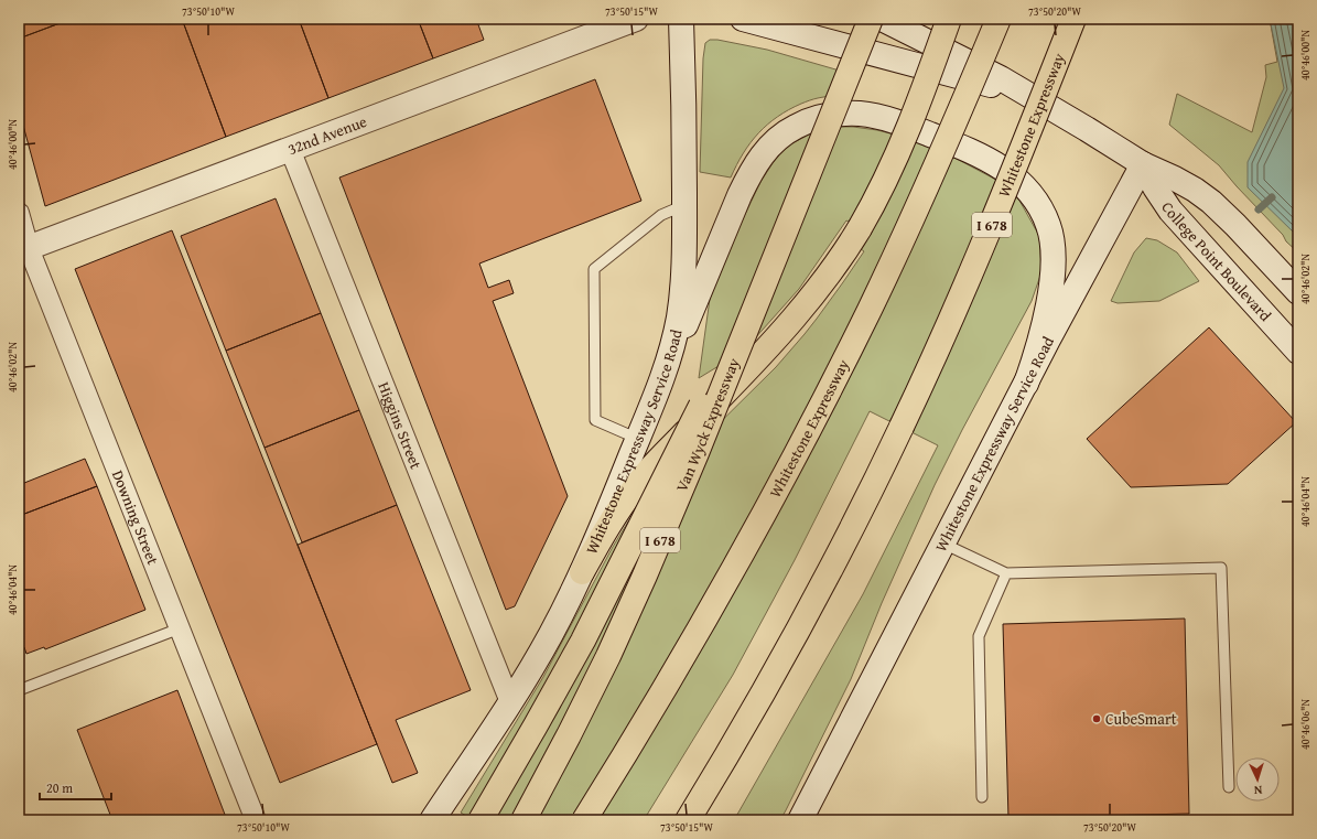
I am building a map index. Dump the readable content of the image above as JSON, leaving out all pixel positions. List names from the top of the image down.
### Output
{
  "streets": {
    "highway": ["Whitestone Expressway", "I 678", "Van Wyck Expressway"],
    "main road": ["32nd Avenue", "College Point Boulevard", "Whitestone Expressway Service Road"],
    "street": ["Higgins Street", "Downing Street"]
  },
  "crossings": [
    ["32nd Avenue", "Higgins Street"],
    ["32nd Avenue", "Downing Street"],
    ["College Point Boulevard", "Whitestone Expressway Service Road"],
    ["Higgins Street", "Whitestone Expressway Service Road"]
  ],
  "places": ["CubeSmart"],
  "scale_bar": "20 m",
  "north": "bottom",
  "coordinates": [
    "73°50'10\"W",
    "73°50'15\"W",
    "73°50'20\"W",
    "40°46'00\"N",
    "40°46'02\"N",
    "40°46'04\"N",
    "40°46'06\"N"
  ]
}
